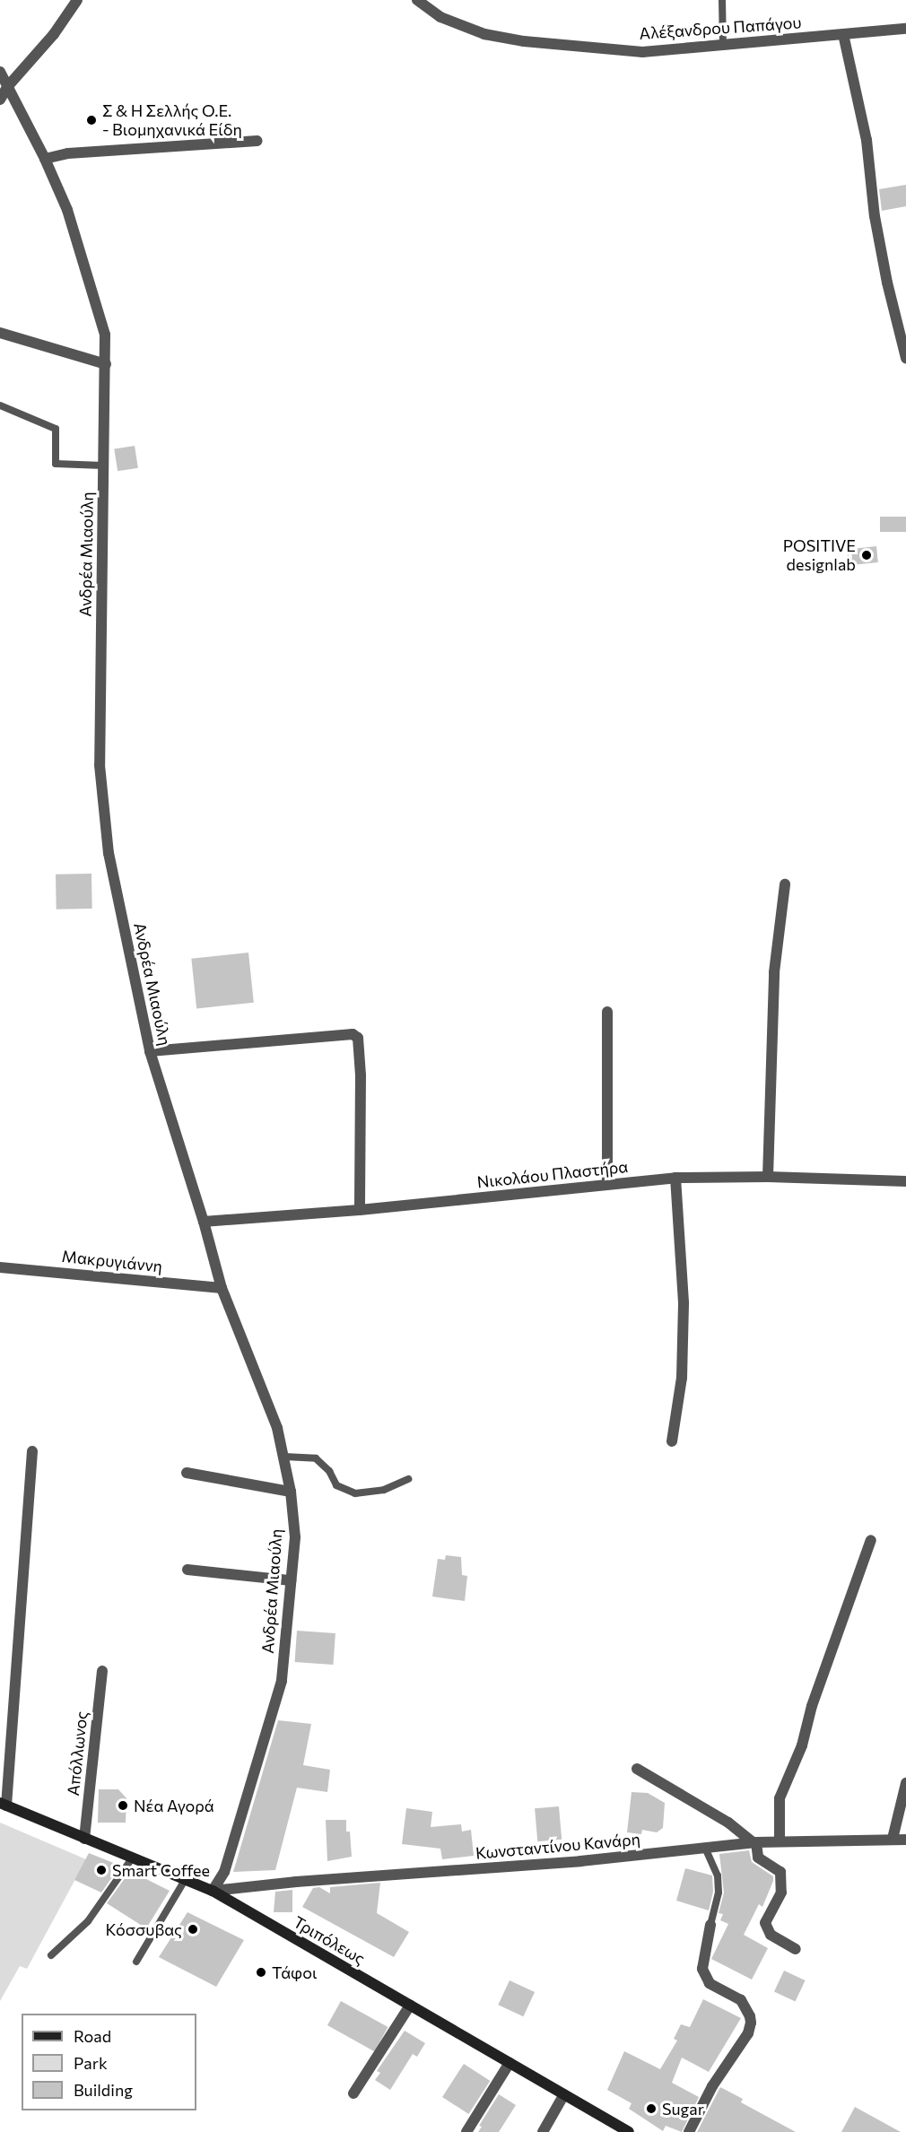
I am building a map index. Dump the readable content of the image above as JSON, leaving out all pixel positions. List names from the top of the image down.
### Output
{
  "streets": {
    "main road": ["Τριπόλεως"],
    "street": [
      "Αλέξανδρου Παπάγου",
      "Ανδρέα Μιαούλη",
      "Νικολάου Πλαστήρα",
      "Μακρυγιάννη",
      "Απόλλωνος",
      "Κωνσταντίνου Κανάρη"
    ]
  },
  "crossings": [
    ["Ανδρέα Μιαούλη", "Νικολάου Πλαστήρα"],
    ["Ανδρέα Μιαούλη", "Μακρυγιάννη"],
    ["Ανδρέα Μιαούλη", "Κωνσταντίνου Κανάρη"],
    ["Ανδρέα Μιαούλη", "Τριπόλεως"],
    ["Απόλλωνος", "Τριπόλεως"],
    ["Κωνσταντίνου Κανάρη", "Τριπόλεως"]
  ],
  "places": [
    "Σ & Η Σελλής Ο.Ε. - Βιομηχανικά Είδη",
    "POSITIVE designlab",
    "Νέα Αγορά",
    "Smart Coffee",
    "Κόσσυβας",
    "Τάφοι",
    "Sugar"
  ],
  "legend": ["Road", "Park", "Building"]
}
